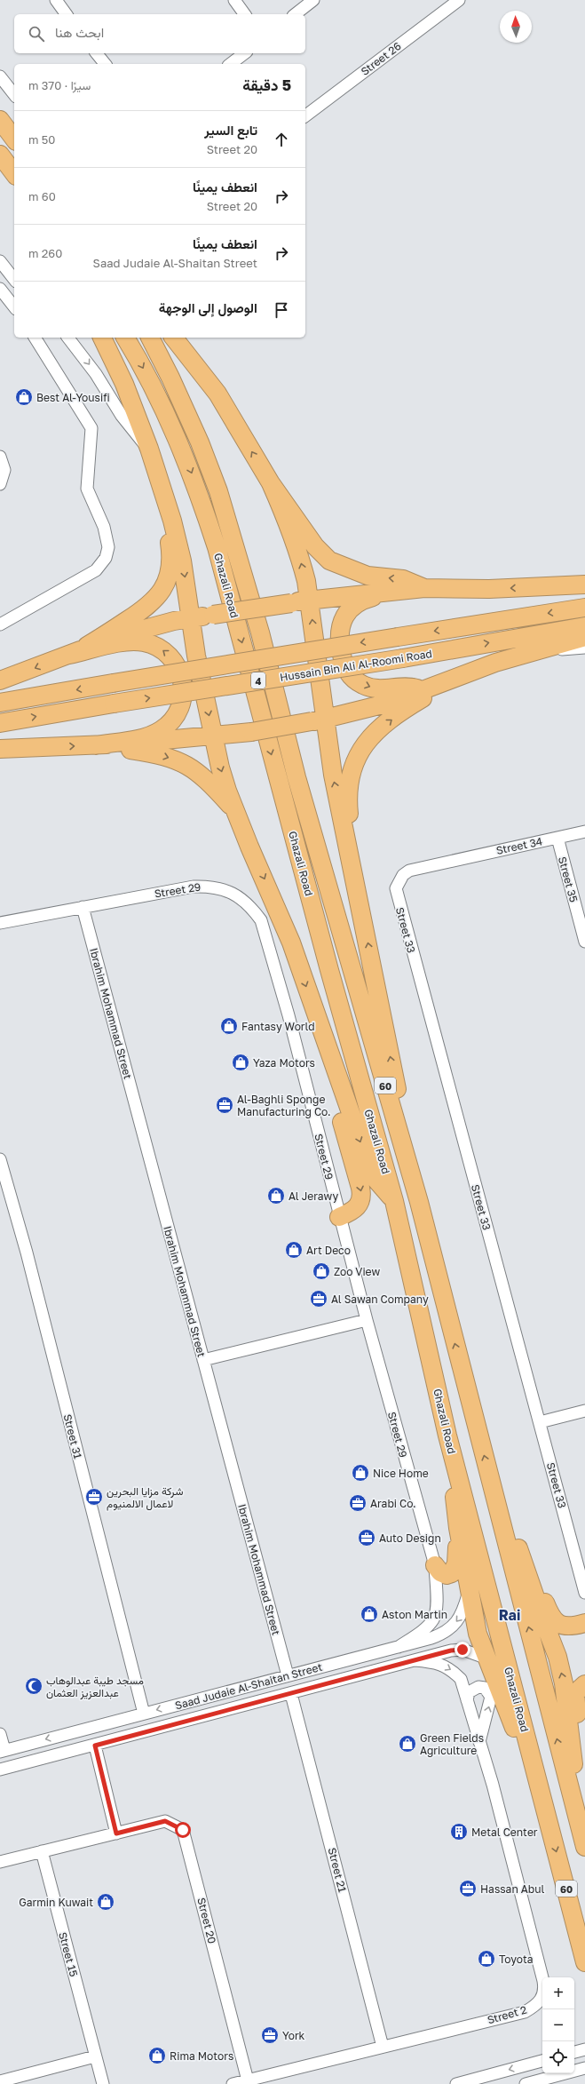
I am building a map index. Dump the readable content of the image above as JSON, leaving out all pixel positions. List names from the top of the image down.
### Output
{
  "streets": {
    "highway": [
      "Ghazali Road",
      "Hussain Bin Ali Al-Roomi Road",
      "4",
      "60"
    ],
    "street": [
      "Street 26",
      "Street 34",
      "Street 35",
      "Street 29",
      "Street 33",
      "Ibrahim Mohammad Street",
      "Street 31",
      "Saad Judaie Al-Shaitan Street",
      "Street 21",
      "Street 20",
      "Street 15",
      "Street 2"
    ]
  },
  "crossings": [
    ["Street 34", "Street 35"],
    ["Street 34", "Street 33"],
    ["Street 29", "Ibrahim Mohammad Street"],
    ["Street 29", "Saad Judaie Al-Shaitan Street"],
    ["Ibrahim Mohammad Street", "Saad Judaie Al-Shaitan Street"],
    ["Street 31", "Saad Judaie Al-Shaitan Street"],
    ["Saad Judaie Al-Shaitan Street", "Street 21"],
    ["Saad Judaie Al-Shaitan Street", "Street 2"],
    ["Street 21", "Street 2"],
    ["Street 20", "Street 15"],
    ["Street 20", "Street 2"]
  ],
  "districts": ["Rai"],
  "places": {
    "shop": [
      "Best Al-Yousifi",
      "Fantasy World",
      "Yaza Motors",
      "Al Jerawy",
      "Art Deco",
      "Zoo View",
      "Nice Home",
      "Aston Martin",
      "Green Fields Agriculture",
      "Garmin Kuwait",
      "Toyota",
      "Rima Motors"
    ],
    "office": [
      "Al-Baghli Sponge Manufacturing Co.",
      "Al Sawan Company",
      "شركة مزايا البحرين لاعمال الالمنيوم",
      "Arabi Co.",
      "Auto Design",
      "Hassan Abul",
      "York"
    ],
    "mosque": ["مسجد طيبة عبدالوهاب عبدالعزيز العثمان"],
    "building": ["Metal Center"]
  },
  "north": "top",
  "page": {
    "search": "ابحث هنا",
    "heading": ["5 دقيقة", "سيرًا · 370 m"],
    "list": [
      ["تابع السير", "Street 20", "50 m"],
      ["انعطف يمينًا", "Street 20", "60 m"],
      ["انعطف يمينًا", "Saad Judaie Al-Shaitan Street", "260 m"],
      "الوصول إلى الوجهة"
    ],
    "map_buttons": ["+", "−"]
  }
}
